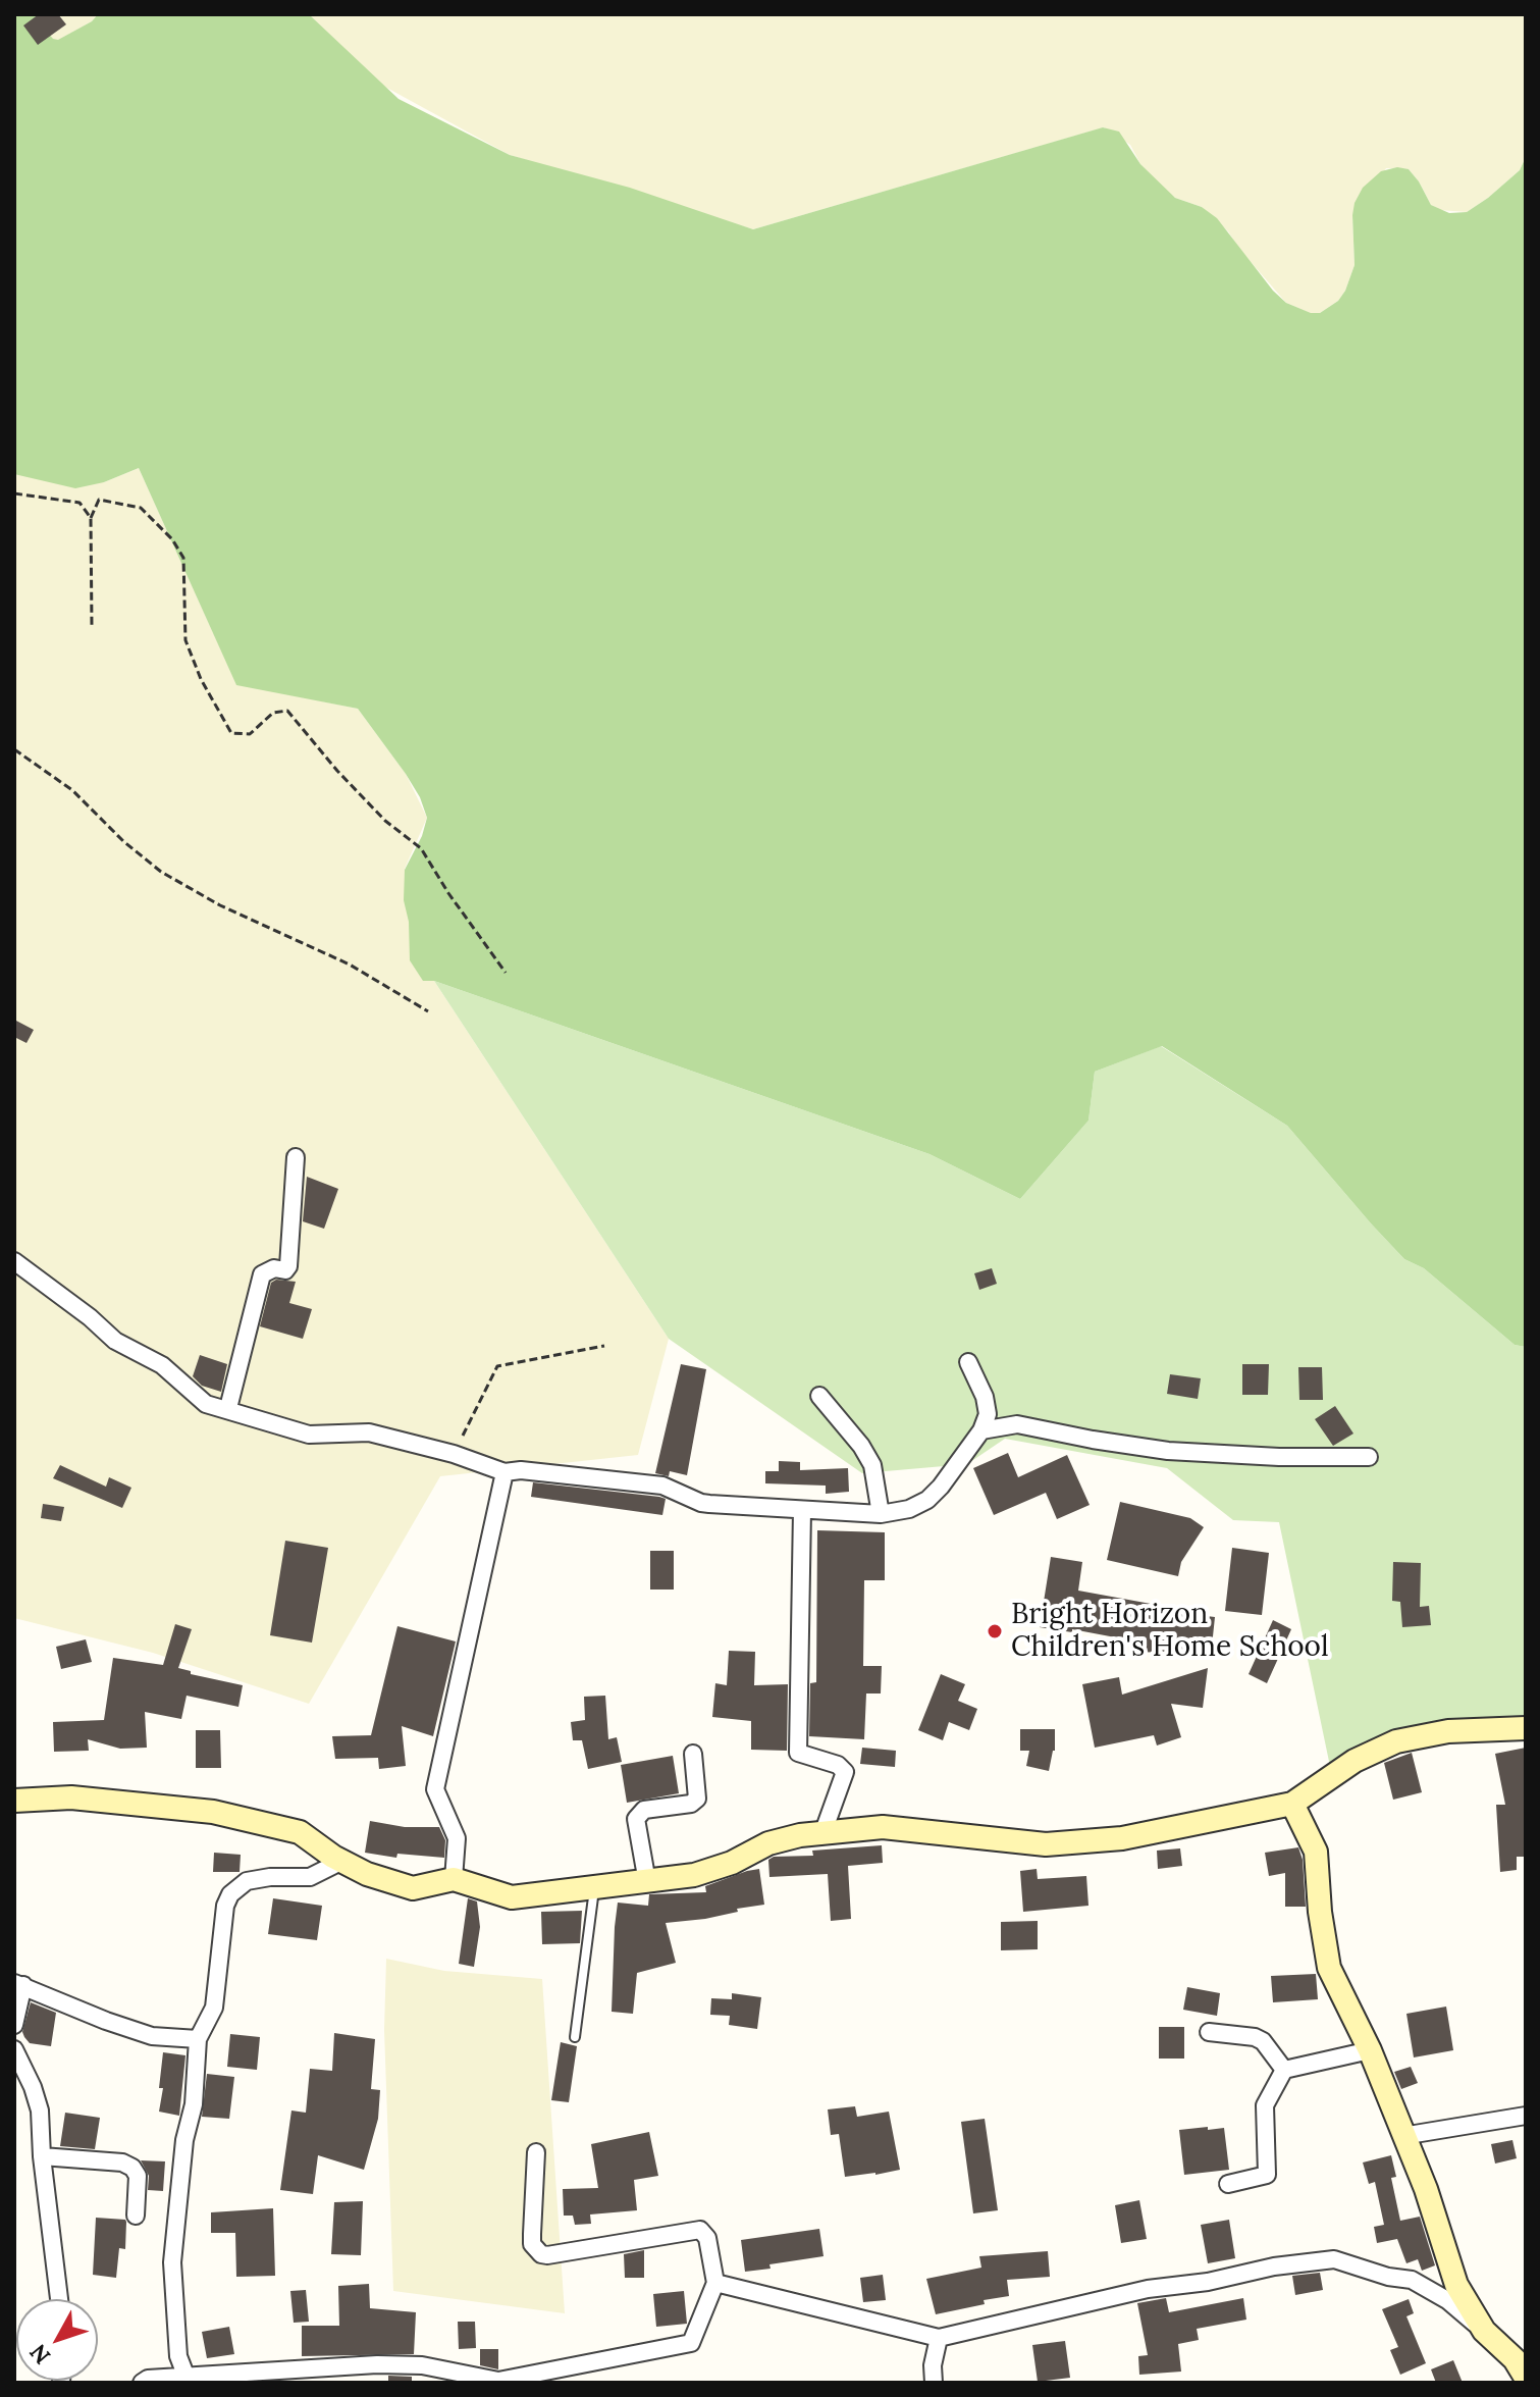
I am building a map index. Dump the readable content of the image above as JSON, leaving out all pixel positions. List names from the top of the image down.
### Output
{
  "places": ["Bright Horizon Children's Home School"],
  "north": "bottom left"
}
